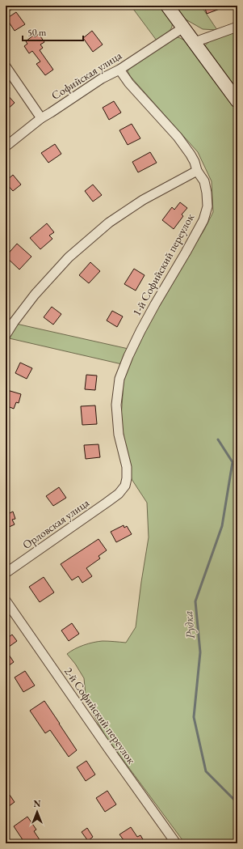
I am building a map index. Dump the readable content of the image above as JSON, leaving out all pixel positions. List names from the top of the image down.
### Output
{
  "streets": {
    "street": [
      "Софийская улица",
      "1-й Софийский переулок",
      "Орловская улица",
      "2-й Софийский переулок"
    ]
  },
  "crossings": [
    ["Софийская улица", "1-й Софийский переулок"],
    ["1-й Софийский переулок", "Орловская улица"]
  ],
  "water": ["Рудка"],
  "scale_bar": "50 m",
  "north": "top"
}
